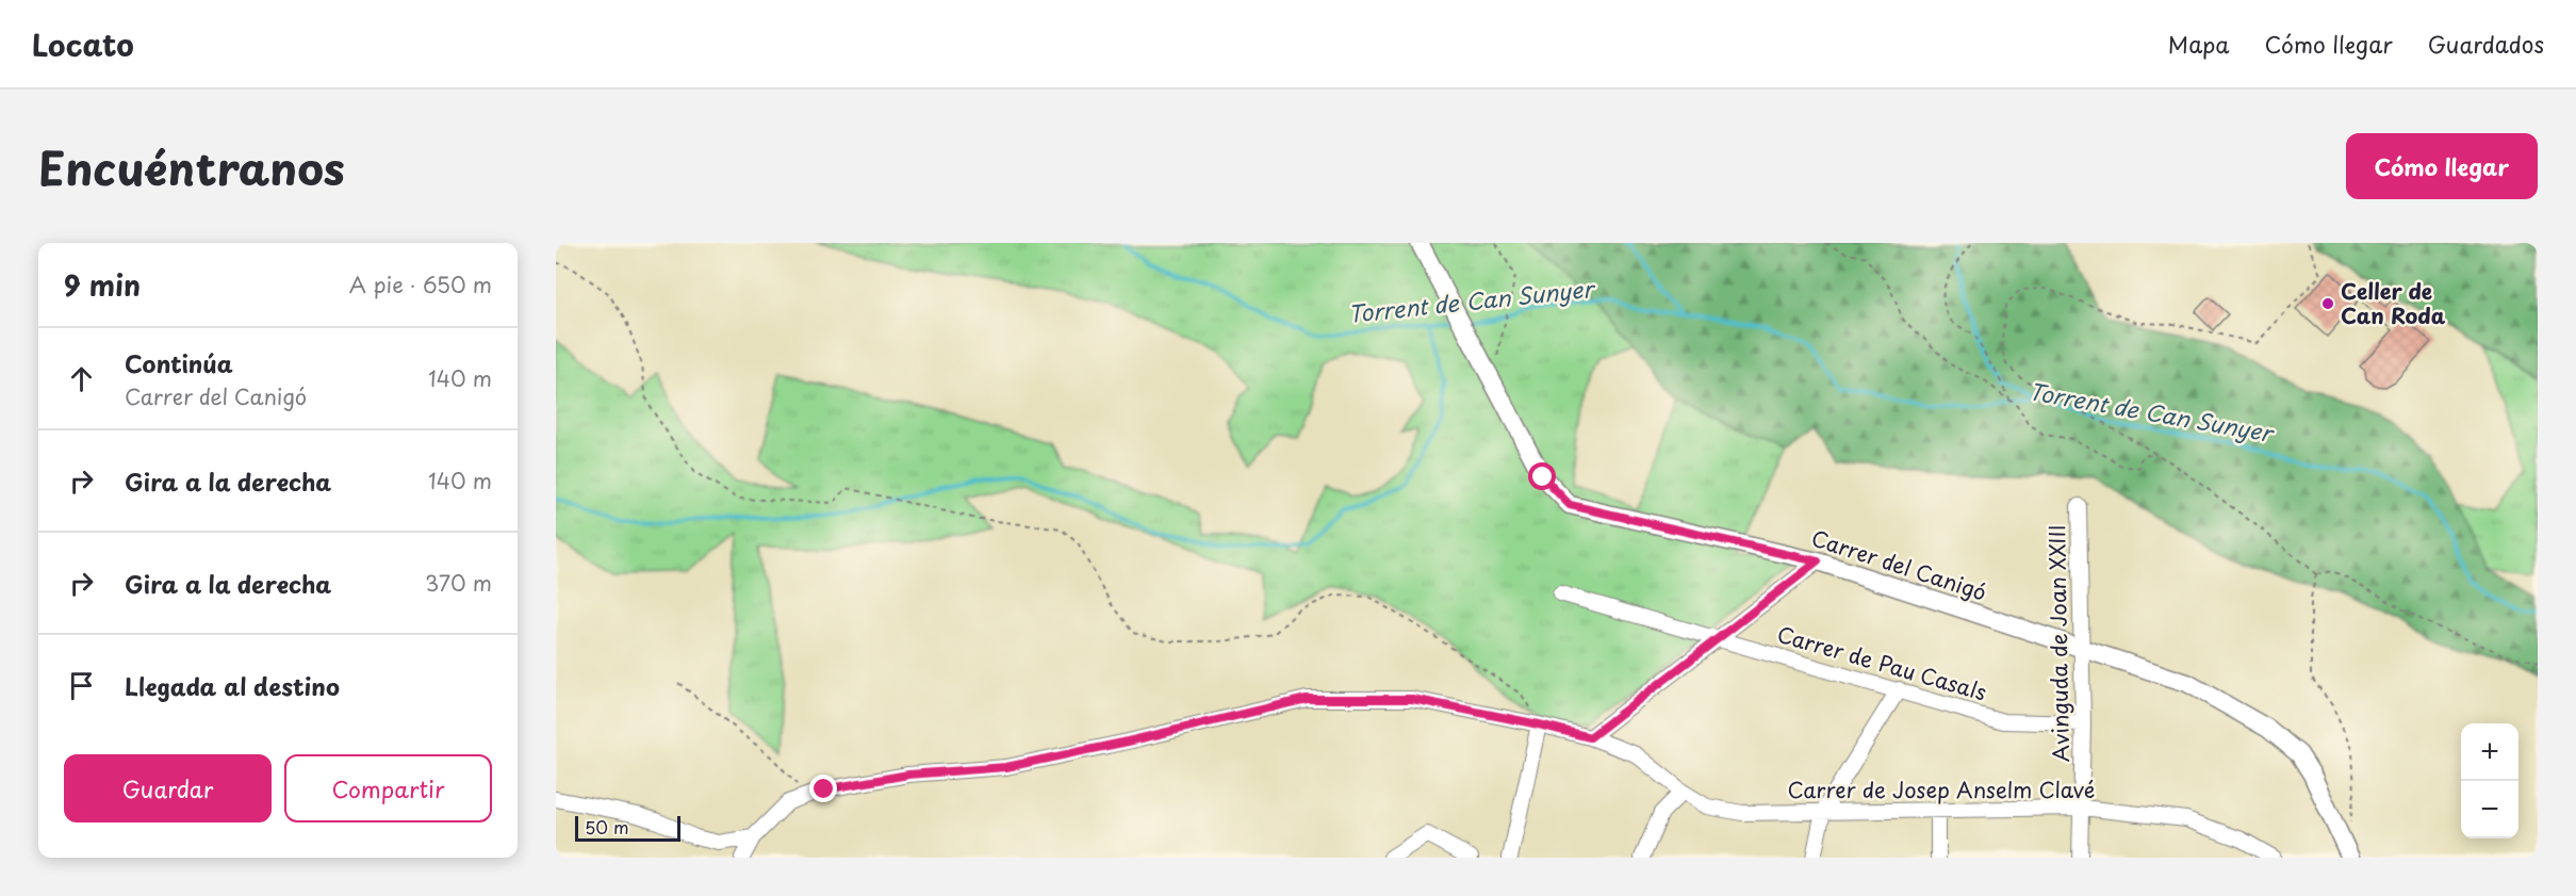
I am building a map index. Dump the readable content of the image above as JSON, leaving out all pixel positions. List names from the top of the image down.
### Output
{
  "streets": {
    "street": [
      "Carrer del Canigó",
      "Avinguda de Joan XXIII",
      "Carrer de Pau Casals",
      "Carrer de Josep Anselm Clavé"
    ]
  },
  "crossings": [
    ["Carrer del Canigó", "Avinguda de Joan XXIII"],
    ["Avinguda de Joan XXIII", "Carrer de Pau Casals"],
    ["Avinguda de Joan XXIII", "Carrer de Josep Anselm Clavé"]
  ],
  "water": ["Torrent de Can Sunyer"],
  "places": ["Celler de Can Roda"],
  "scale_bar": "50 m",
  "page": {
    "header": "Locato",
    "nav": ["Mapa", "Cómo llegar", "Guardados"],
    "title": "Encuéntranos",
    "buttons": [
      "Cómo llegar",
      ["Guardar", "Compartir"]
    ],
    "heading": ["9 min", "A pie · 650 m"],
    "list": [
      ["Continúa", "Carrer del Canigó", "140 m"],
      ["Gira a la derecha", "140 m"],
      ["Gira a la derecha", "370 m"],
      "Llegada al destino"
    ],
    "map_buttons": ["+", "−"],
    "scale": "50 m"
  }
}
